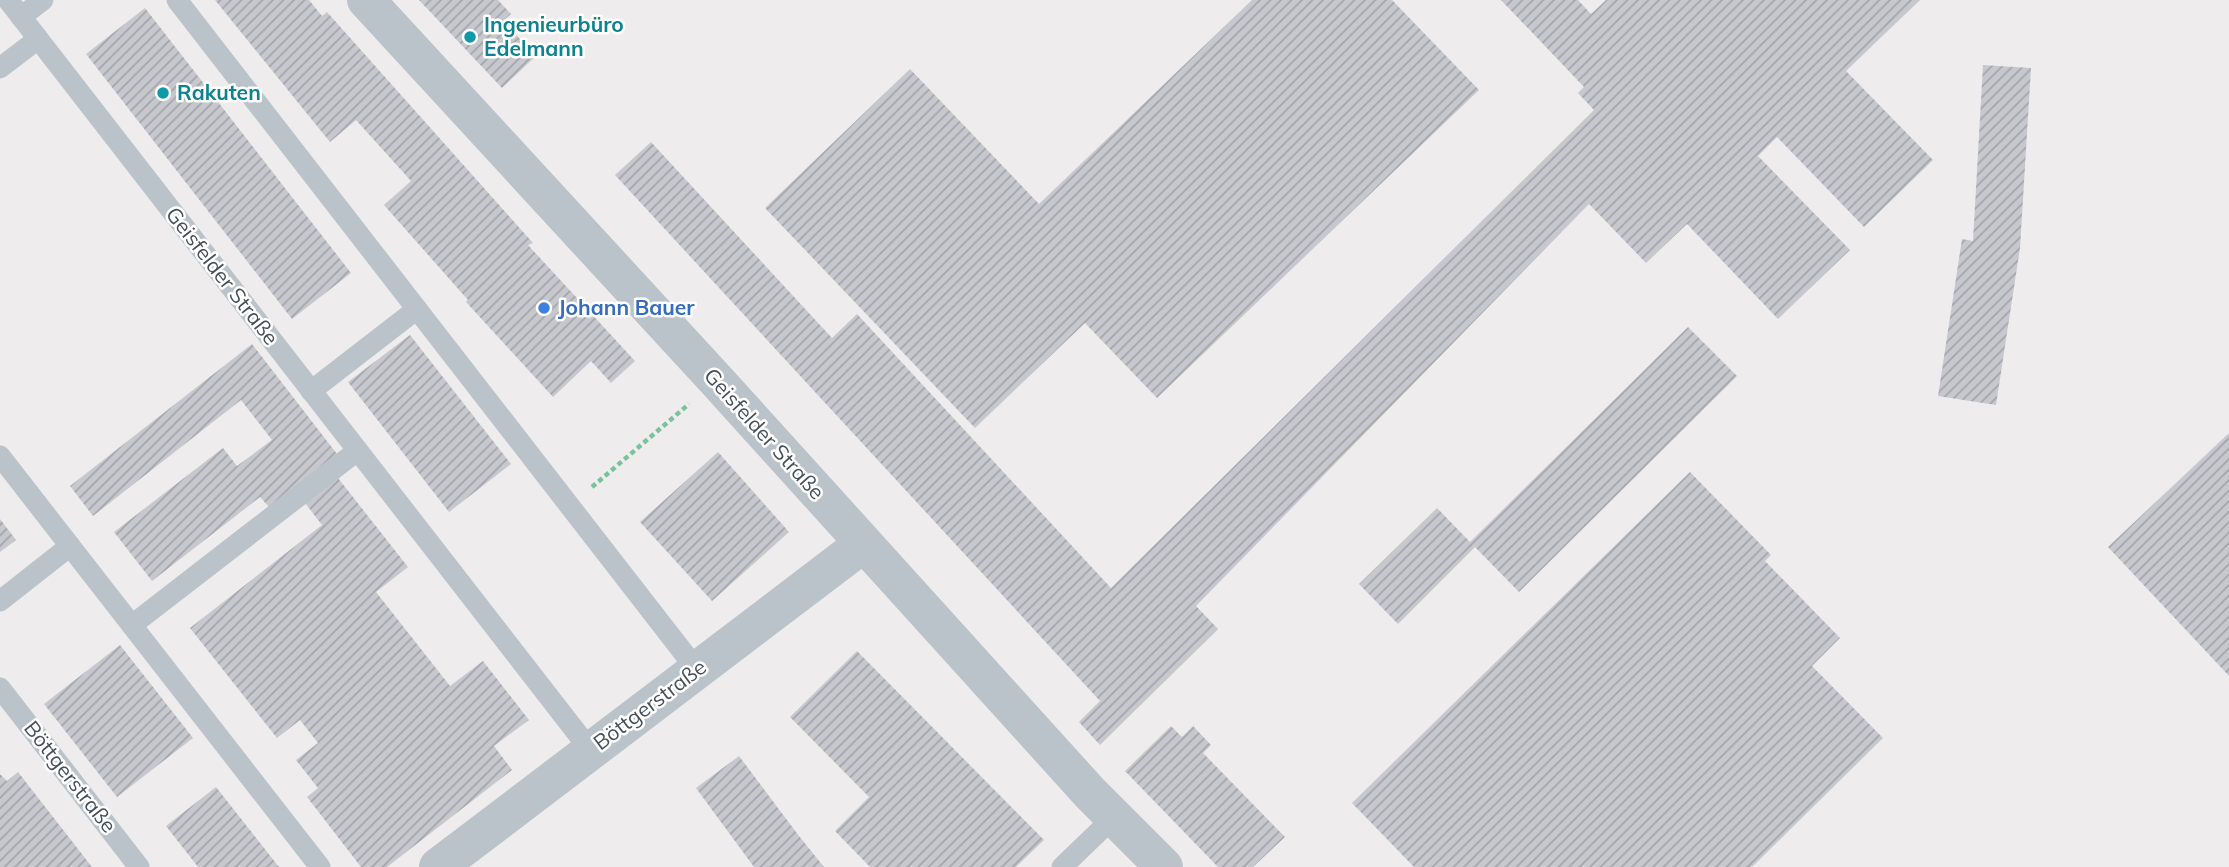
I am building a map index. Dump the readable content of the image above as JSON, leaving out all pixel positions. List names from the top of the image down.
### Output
{
  "streets": {
    "street": ["Geisfelder Straße", "Böttgerstraße"]
  },
  "crossings": [
    ["Geisfelder Straße", "Böttgerstraße"]
  ],
  "places": ["Ingenieurbüro Edelmann", "Rakuten", "Johann Bauer"]
}
